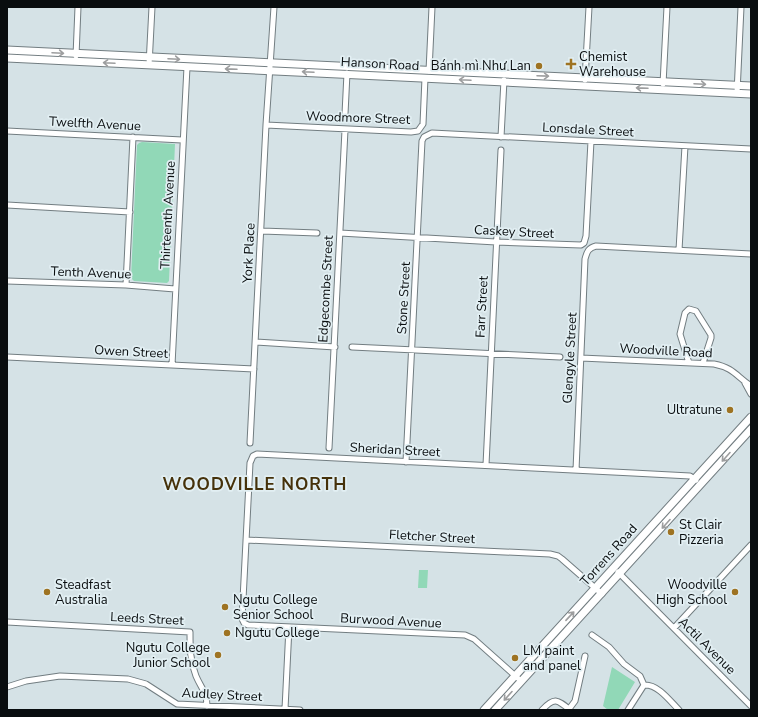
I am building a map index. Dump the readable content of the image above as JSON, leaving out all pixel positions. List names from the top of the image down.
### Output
{
  "streets": {
    "main road": ["Hanson Road", "Torrens Road"],
    "street": [
      "Woodmore Street",
      "Twelfth Avenue",
      "Lonsdale Street",
      "Thirteenth Avenue",
      "Caskey Street",
      "York Place",
      "Tenth Avenue",
      "Edgecombe Street",
      "Stone Street",
      "Farr Street",
      "Woodville Road",
      "Owen Street",
      "Glengyle Street",
      "Sheridan Street",
      "Fletcher Street",
      "Leeds Street",
      "Burwood Avenue",
      "Actil Avenue",
      "Audley Street"
    ]
  },
  "crossings": [
    ["Hanson Road", "Woodmore Street"],
    ["Hanson Road", "Thirteenth Avenue"],
    ["Hanson Road", "York Place"],
    ["Woodmore Street", "York Place"],
    ["Woodmore Street", "Edgecombe Street"],
    ["Twelfth Avenue", "Thirteenth Avenue"],
    ["Lonsdale Street", "Caskey Street"],
    ["Lonsdale Street", "Stone Street"],
    ["Thirteenth Avenue", "Tenth Avenue"],
    ["Thirteenth Avenue", "Owen Street"],
    ["Caskey Street", "Edgecombe Street"],
    ["Caskey Street", "Stone Street"],
    ["Caskey Street", "Farr Street"],
    ["York Place", "Owen Street"],
    ["Stone Street", "Sheridan Street"],
    ["Farr Street", "Sheridan Street"],
    ["Woodville Road", "Glengyle Street"],
    ["Glengyle Street", "Sheridan Street"],
    ["Sheridan Street", "Fletcher Street"],
    ["Sheridan Street", "Torrens Road"],
    ["Sheridan Street", "Burwood Avenue"],
    ["Fletcher Street", "Torrens Road"],
    ["Torrens Road", "Burwood Avenue"],
    ["Torrens Road", "Actil Avenue"],
    ["Leeds Street", "Audley Street"]
  ],
  "districts": ["WOODVILLE NORTH"],
  "places": {
    "health": ["Chemist Warehouse"],
    "other": [
      "Bánh mì Như Lan",
      "Ultratune",
      "St Clair Pizzeria",
      "Steadfast Australia",
      "Woodville High School",
      "Ngutu College Senior School",
      "Ngutu College",
      "Ngutu College Junior School",
      "LM paint and panel"
    ]
  }
}
